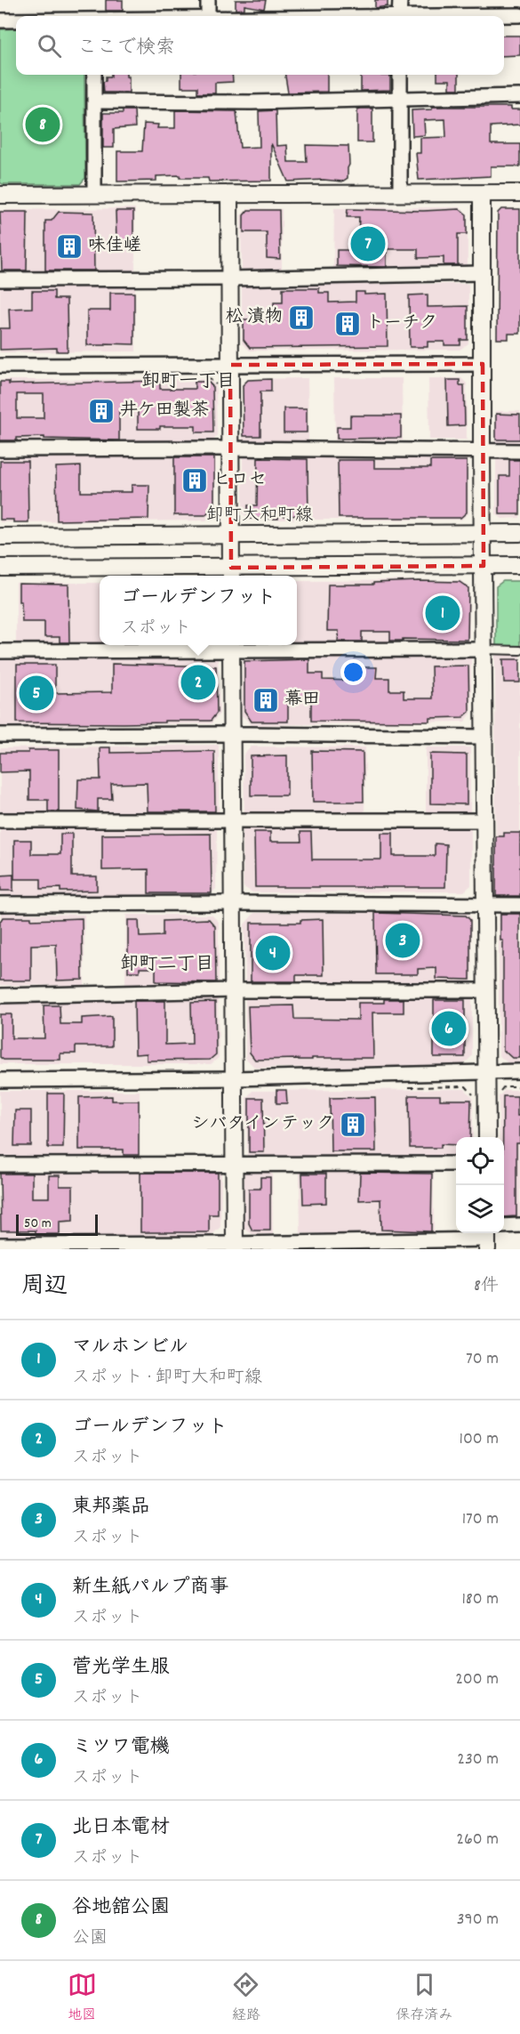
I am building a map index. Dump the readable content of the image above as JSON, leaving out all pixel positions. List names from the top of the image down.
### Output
{
  "streets": {
    "street": ["卸町大和町線"]
  },
  "districts": ["卸町一丁目", "卸町二丁目"],
  "places": {
    "building": [
      "味佳嵯",
      "松 漬物",
      "トーチク",
      "井ケ田製茶",
      "ヒロセ",
      "幕田",
      "シバタインテック"
    ]
  },
  "scale_bar": "50 m",
  "page": {
    "search": "ここで検索",
    "pins": [
      "8",
      "7",
      "1",
      "2",
      "5",
      "3",
      "4",
      "6"
    ],
    "popup": ["ゴールデンフット", "スポット"],
    "scale": "50 m",
    "heading": ["周辺", "8件"],
    "list": [
      {
        "mark": "1",
        "name": "マルホンビル",
        "note": "スポット · 卸町大和町線",
        "value": "70 m"
      },
      {
        "mark": "2",
        "name": "ゴールデンフット",
        "note": "スポット",
        "value": "100 m"
      },
      {
        "mark": "3",
        "name": "東邦薬品",
        "note": "スポット",
        "value": "170 m"
      },
      {
        "mark": "4",
        "name": "新生紙パルプ商事",
        "note": "スポット",
        "value": "180 m"
      },
      {
        "mark": "5",
        "name": "菅光学生服",
        "note": "スポット",
        "value": "200 m"
      },
      {
        "mark": "6",
        "name": "ミツワ電機",
        "note": "スポット",
        "value": "230 m"
      },
      {
        "mark": "7",
        "name": "北日本電材",
        "note": "スポット",
        "value": "260 m"
      },
      {
        "mark": "8",
        "name": "谷地舘公園",
        "note": "公園",
        "value": "390 m"
      }
    ],
    "nav": ["地図", "経路", "保存済み"]
  }
}
